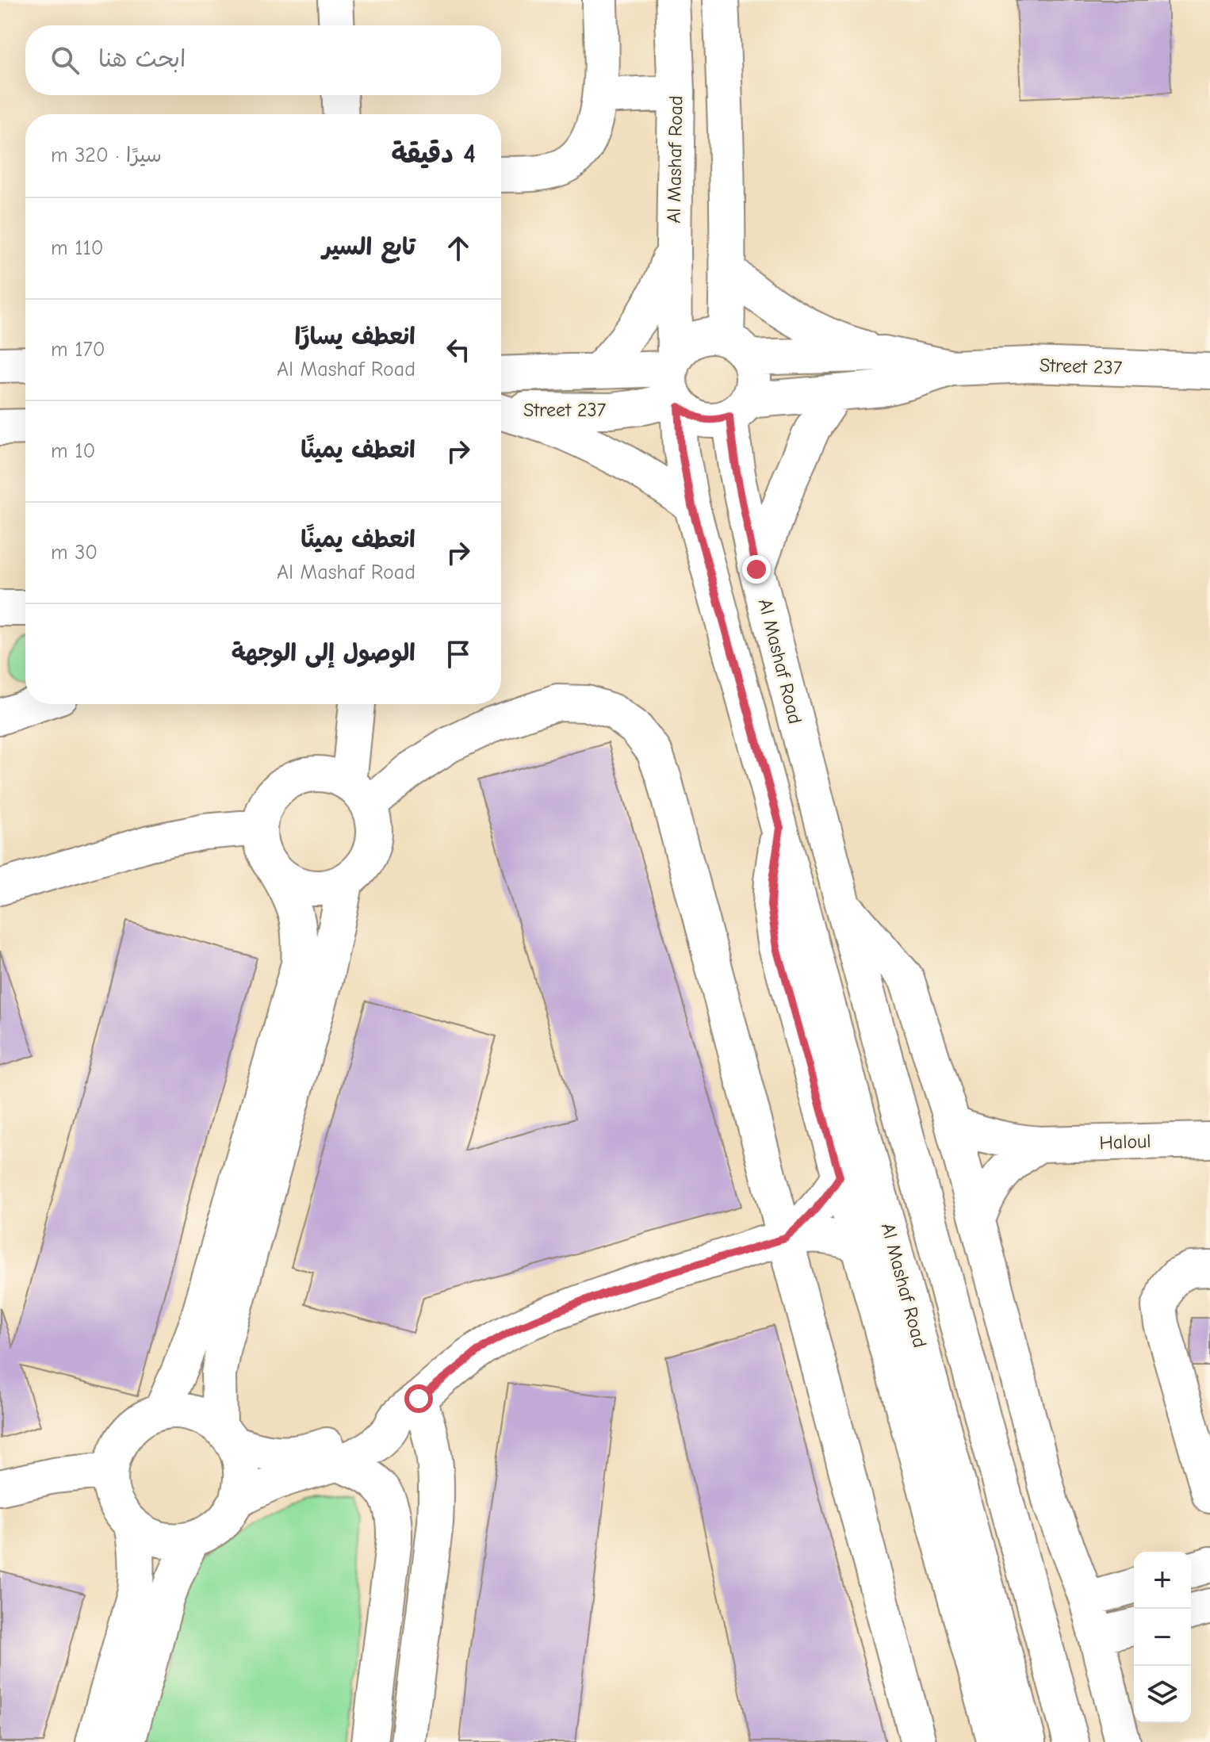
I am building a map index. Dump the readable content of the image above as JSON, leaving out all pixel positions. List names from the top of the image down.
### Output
{
  "streets": {
    "street": ["Al Mashaf Road", "Street 237", "Haloul"]
  },
  "crossings": [
    ["Al Mashaf Road", "Street 237"],
    ["Al Mashaf Road", "Haloul"]
  ],
  "page": {
    "search": "ابحث هنا",
    "heading": ["4 دقيقة", "سيرًا · 320 m"],
    "list": [
      ["تابع السير", "110 m"],
      ["انعطف يسارًا", "Al Mashaf Road", "170 m"],
      ["انعطف يمينًا", "10 m"],
      ["انعطف يمينًا", "Al Mashaf Road", "30 m"],
      "الوصول إلى الوجهة"
    ],
    "map_buttons": ["+", "−"]
  }
}
